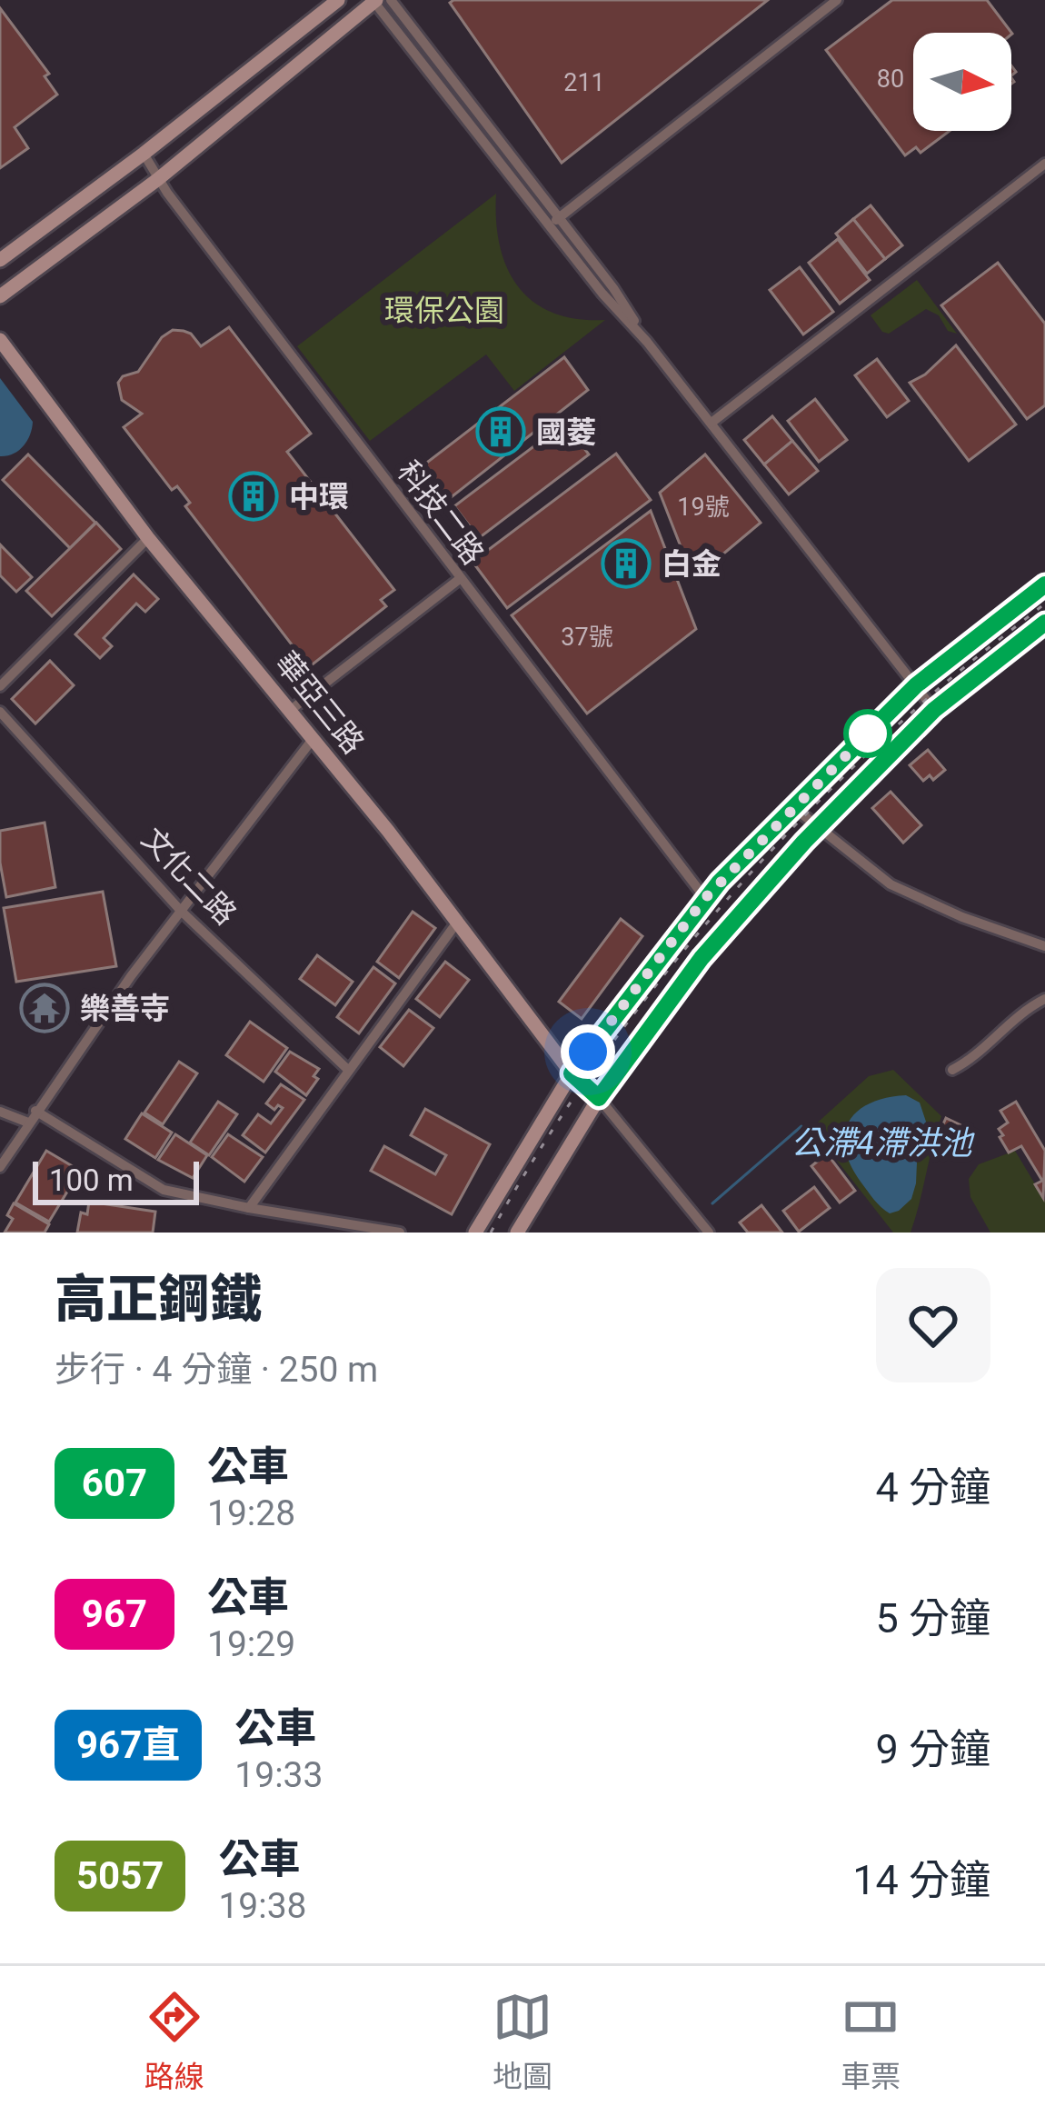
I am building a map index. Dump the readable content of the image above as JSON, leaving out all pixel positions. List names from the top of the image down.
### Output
{
  "streets": {
    "street": ["科技二路", "華亞三路", "文化二路"]
  },
  "water": ["公滯4滯洪池"],
  "parks": ["環保公園"],
  "places": {
    "building": ["國菱", "中環", "白金"],
    "temple": ["樂善寺"]
  },
  "lines": ["bus line 607"],
  "house_numbers": [
    "80",
    "211",
    "19號",
    "37號"
  ],
  "scale_bar": "100 m",
  "north": "right",
  "page": {
    "scale": "100 m",
    "heading": ["高正鋼鐵", "步行 · 4 分鐘 · 250 m"],
    "list": [
      {
        "mark": "607",
        "name": "公車",
        "note": "19:28",
        "value": "4 分鐘"
      },
      {
        "mark": "967",
        "name": "公車",
        "note": "19:29",
        "value": "5 分鐘"
      },
      {
        "mark": "967直",
        "name": "公車",
        "note": "19:33",
        "value": "9 分鐘"
      },
      {
        "mark": "5057",
        "name": "公車",
        "note": "19:38",
        "value": "14 分鐘"
      }
    ],
    "tabs": ["路線", "地圖", "車票"]
  }
}
